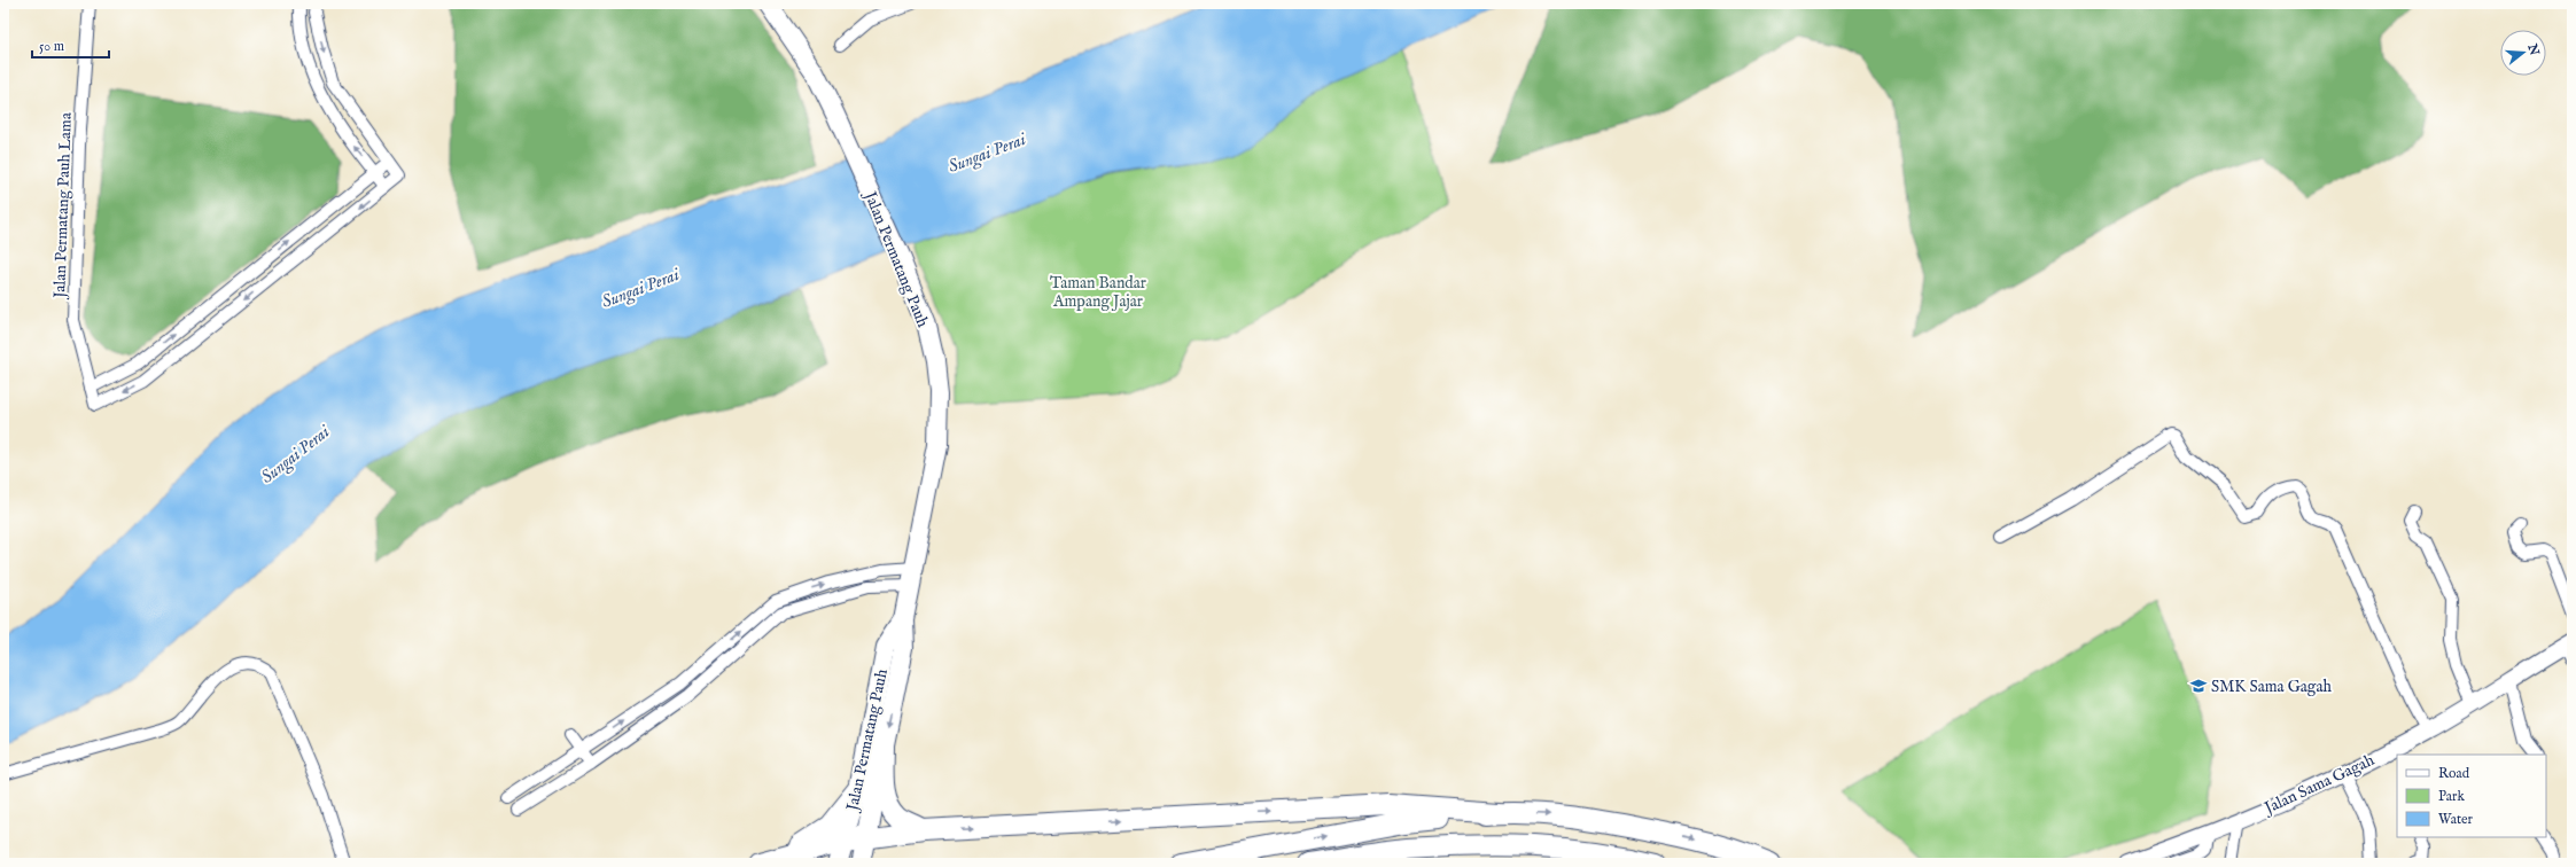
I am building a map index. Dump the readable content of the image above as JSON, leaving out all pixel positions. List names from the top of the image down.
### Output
{
  "streets": {
    "main road": ["Jalan Permatang Pauh"],
    "street": ["Jalan Permatang Pauh Lama", "Jalan Sama Gagah"]
  },
  "water": ["Sungai Perai"],
  "parks": ["Taman Bandar Ampang Jajar"],
  "places": {
    "school or university": ["SMK Sama Gagah"]
  },
  "legend": ["Road", "Park", "Water"],
  "scale_bar": "50 m",
  "north": "right"
}
